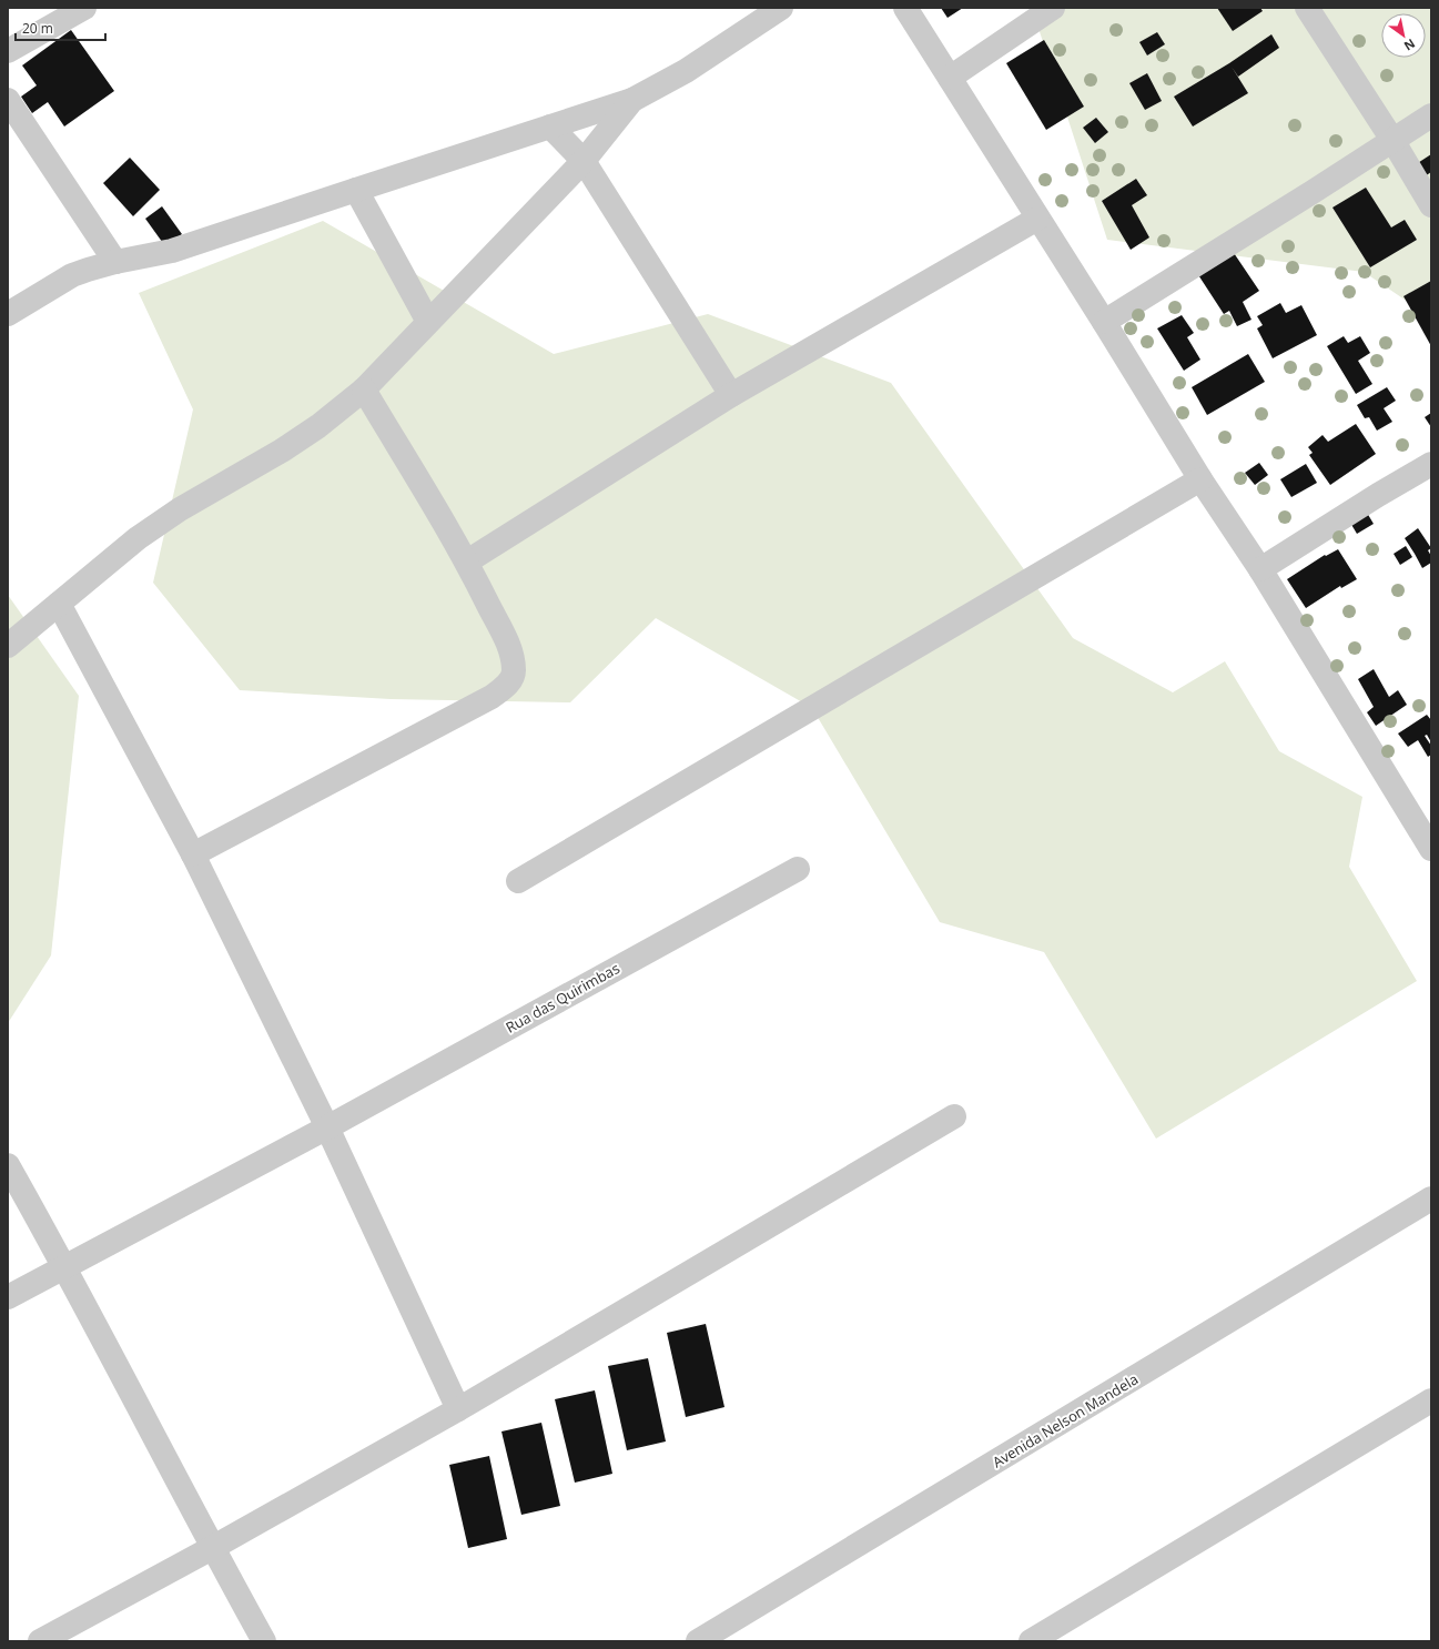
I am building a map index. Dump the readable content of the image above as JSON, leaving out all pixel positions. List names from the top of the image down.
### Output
{
  "streets": {
    "street": ["Rua das Quirimbas", "Avenida Nelson Mandela"]
  },
  "scale_bar": "20 m",
  "north": "bottom right"
}
